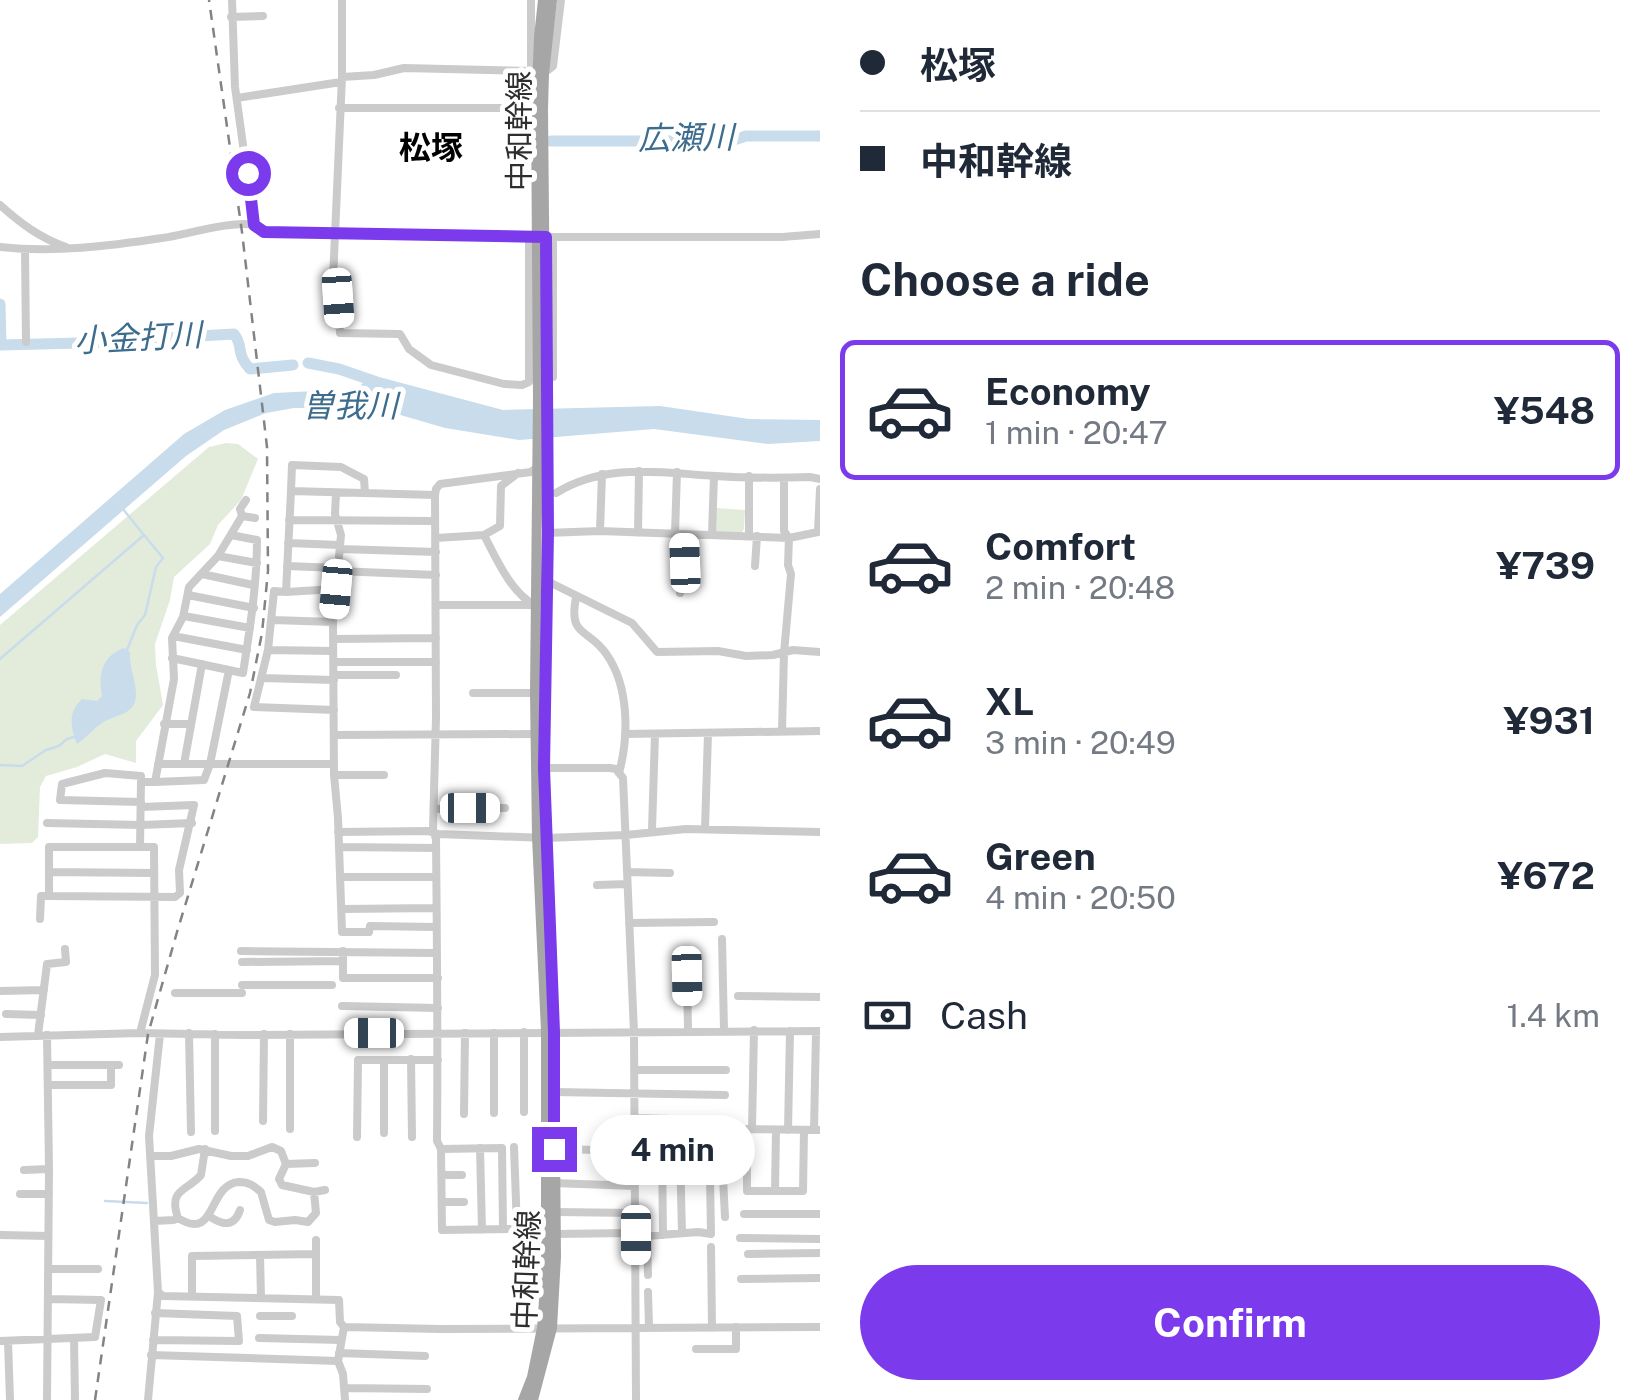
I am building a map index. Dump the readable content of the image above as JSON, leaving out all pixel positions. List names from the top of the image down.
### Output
{
  "streets": {
    "main road": ["中和幹線"]
  },
  "districts": ["松塚"],
  "water": ["広瀬川", "小金打川", "曽我川"],
  "page": {
    "banner": ["松塚", "中和幹線"],
    "heading": "Choose a ride",
    "list": [
      {
        "name": "Economy",
        "note": "1 min · 20:47",
        "value": "¥548"
      },
      {
        "name": "Comfort",
        "note": "2 min · 20:48",
        "value": "¥739"
      },
      {
        "name": "XL",
        "note": "3 min · 20:49",
        "value": "¥931"
      },
      {
        "name": "Green",
        "note": "4 min · 20:50",
        "value": "¥672"
      }
    ],
    "pay": ["Cash", "1.4 km"],
    "bubble": "4 min",
    "buttons": "Confirm"
  }
}
